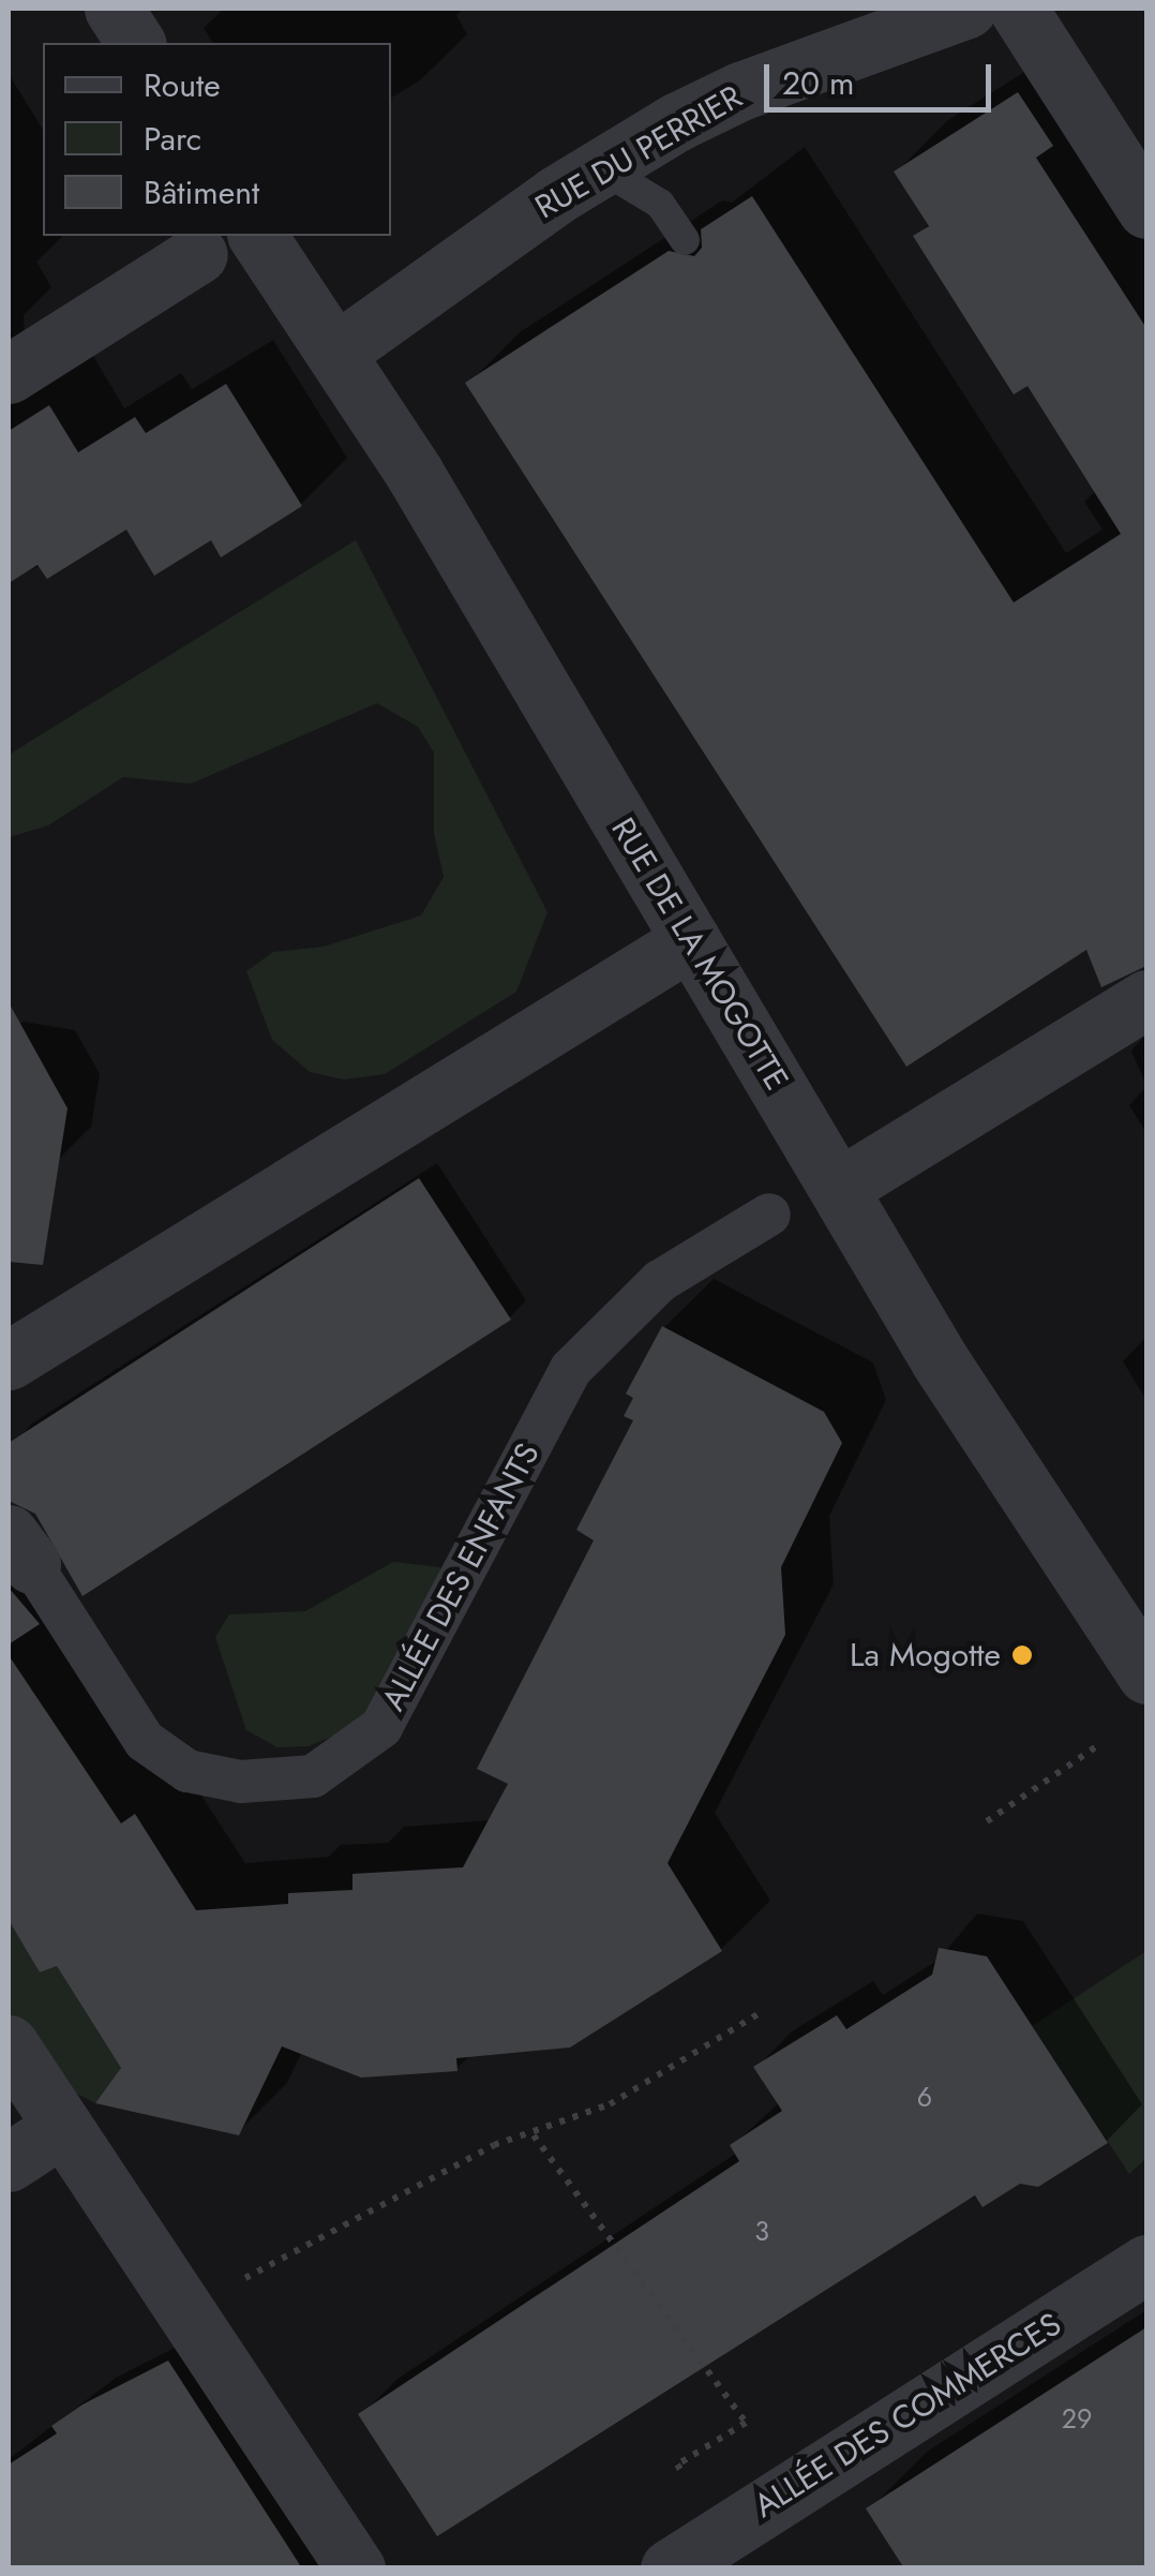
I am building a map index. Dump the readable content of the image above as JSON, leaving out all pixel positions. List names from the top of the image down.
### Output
{
  "streets": {
    "street": [
      "RUE DU PERRIER",
      "RUE DE LA MOGOTTE",
      "ALLÉE DES ENFANTS",
      "ALLÉE DES COMMERCES"
    ]
  },
  "crossings": [
    ["RUE DU PERRIER", "RUE DE LA MOGOTTE"]
  ],
  "places": ["La Mogotte"],
  "house_numbers": ["6", "3", "29"],
  "legend": ["Route", "Parc", "Bâtiment"],
  "scale_bar": "20 m"
}
